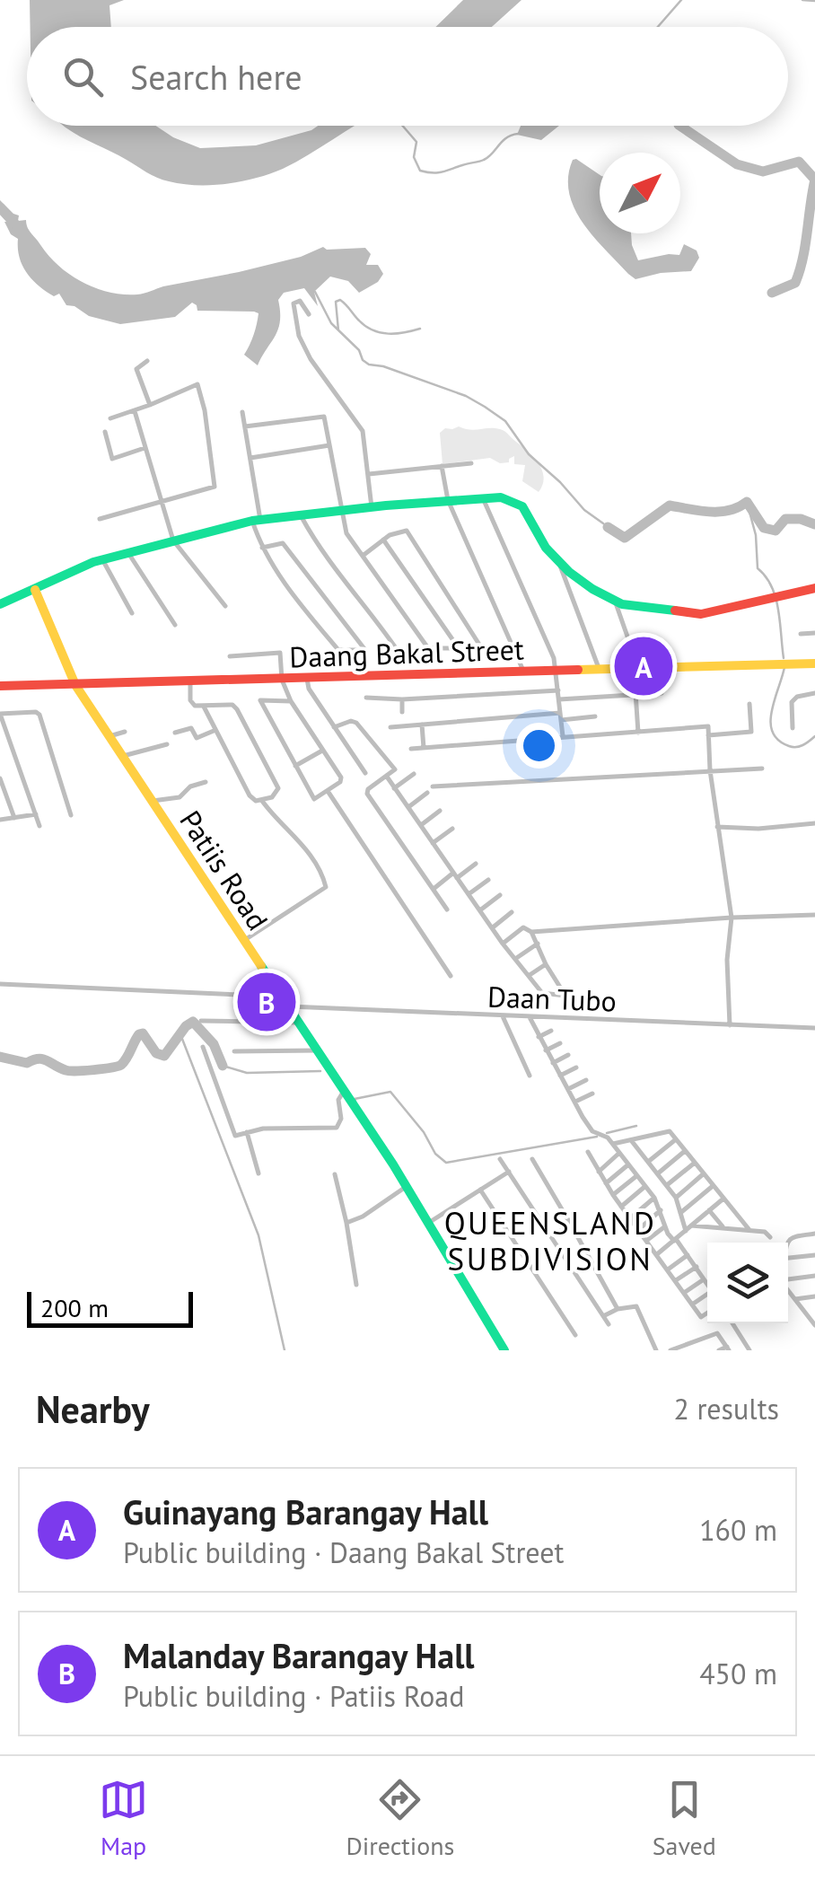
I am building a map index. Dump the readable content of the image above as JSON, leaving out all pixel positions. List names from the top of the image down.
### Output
{
  "streets": {
    "street": ["Daang Bakal Street", "Patiis Road", "Daan Tubo"]
  },
  "crossings": [
    ["Daang Bakal Street", "Patiis Road"],
    ["Patiis Road", "Daan Tubo"]
  ],
  "districts": ["QUEENSLAND SUBDIVISION"],
  "scale_bar": "200 m",
  "north": "top right",
  "page": {
    "search": "Search here",
    "pins": ["A", "B"],
    "scale": "200 m",
    "heading": ["Nearby", "2 results"],
    "list": [
      {
        "mark": "A",
        "name": "Guinayang Barangay Hall",
        "note": "Public building · Daang Bakal Street",
        "value": "160 m"
      },
      {
        "mark": "B",
        "name": "Malanday Barangay Hall",
        "note": "Public building · Patiis Road",
        "value": "450 m"
      }
    ],
    "nav": ["Map", "Directions", "Saved"]
  }
}
